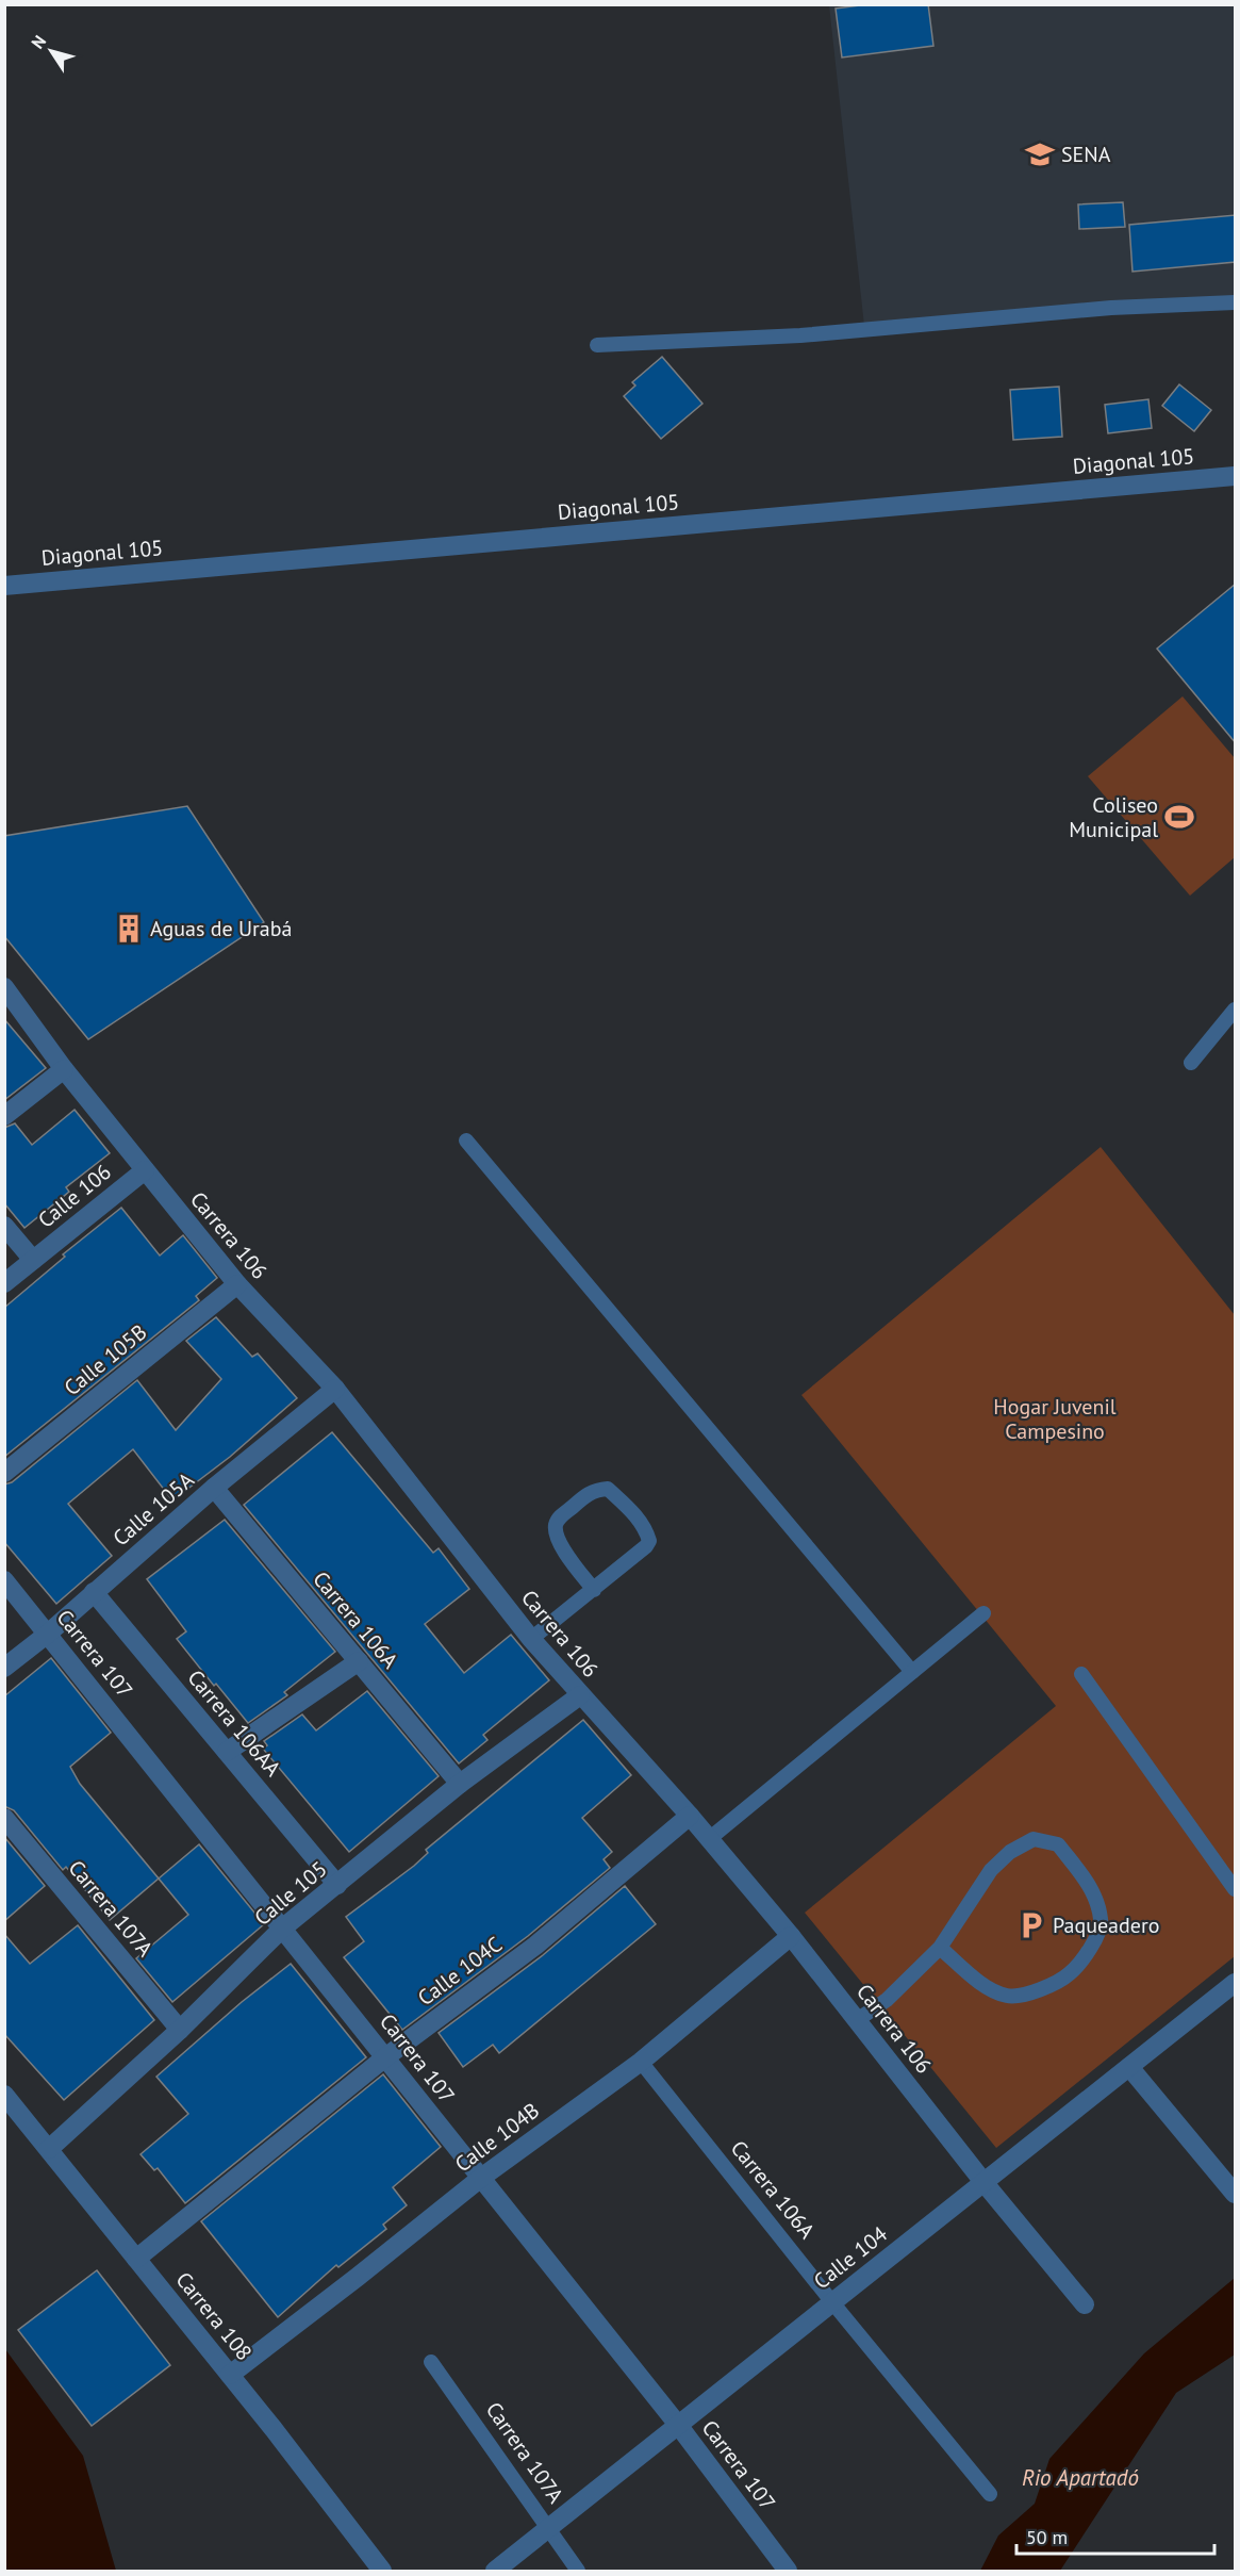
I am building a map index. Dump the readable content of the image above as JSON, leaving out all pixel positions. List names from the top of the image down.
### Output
{
  "streets": {
    "street": [
      "Diagonal 105",
      "Calle 106",
      "Carrera 106",
      "Calle 105B",
      "Calle 105A",
      "Carrera 106A",
      "Carrera 107",
      "Carrera 106AA",
      "Calle 105",
      "Carrera 107A",
      "Calle 104C",
      "Calle 104B",
      "Calle 104",
      "Carrera 108"
    ]
  },
  "crossings": [
    ["Calle 106", "Carrera 106"],
    ["Carrera 106", "Calle 105B"],
    ["Carrera 106", "Calle 105A"],
    ["Carrera 106", "Calle 105"],
    ["Carrera 106", "Calle 104C"],
    ["Carrera 106", "Calle 104B"],
    ["Carrera 106", "Calle 104"],
    ["Calle 105A", "Carrera 106A"],
    ["Calle 105A", "Carrera 107"],
    ["Calle 105A", "Carrera 106AA"],
    ["Carrera 106A", "Calle 105"],
    ["Carrera 106A", "Calle 104B"],
    ["Carrera 106A", "Calle 104"],
    ["Carrera 107", "Calle 105"],
    ["Carrera 107", "Calle 104C"],
    ["Carrera 107", "Calle 104B"],
    ["Carrera 107", "Calle 104"],
    ["Carrera 106AA", "Calle 105"],
    ["Calle 105", "Carrera 107A"],
    ["Calle 105", "Carrera 108"],
    ["Carrera 107A", "Calle 104"],
    ["Calle 104C", "Carrera 108"],
    ["Calle 104B", "Carrera 108"]
  ],
  "water": ["Rio Apartadó"],
  "parks": ["Hogar Juvenil Campesino"],
  "places": {
    "school or university": ["SENA"],
    "sports": ["Coliseo Municipal"],
    "building": ["Aguas de Urabá"],
    "parking": ["Paqueadero"]
  },
  "scale_bar": "50 m",
  "north": "top left"
}
